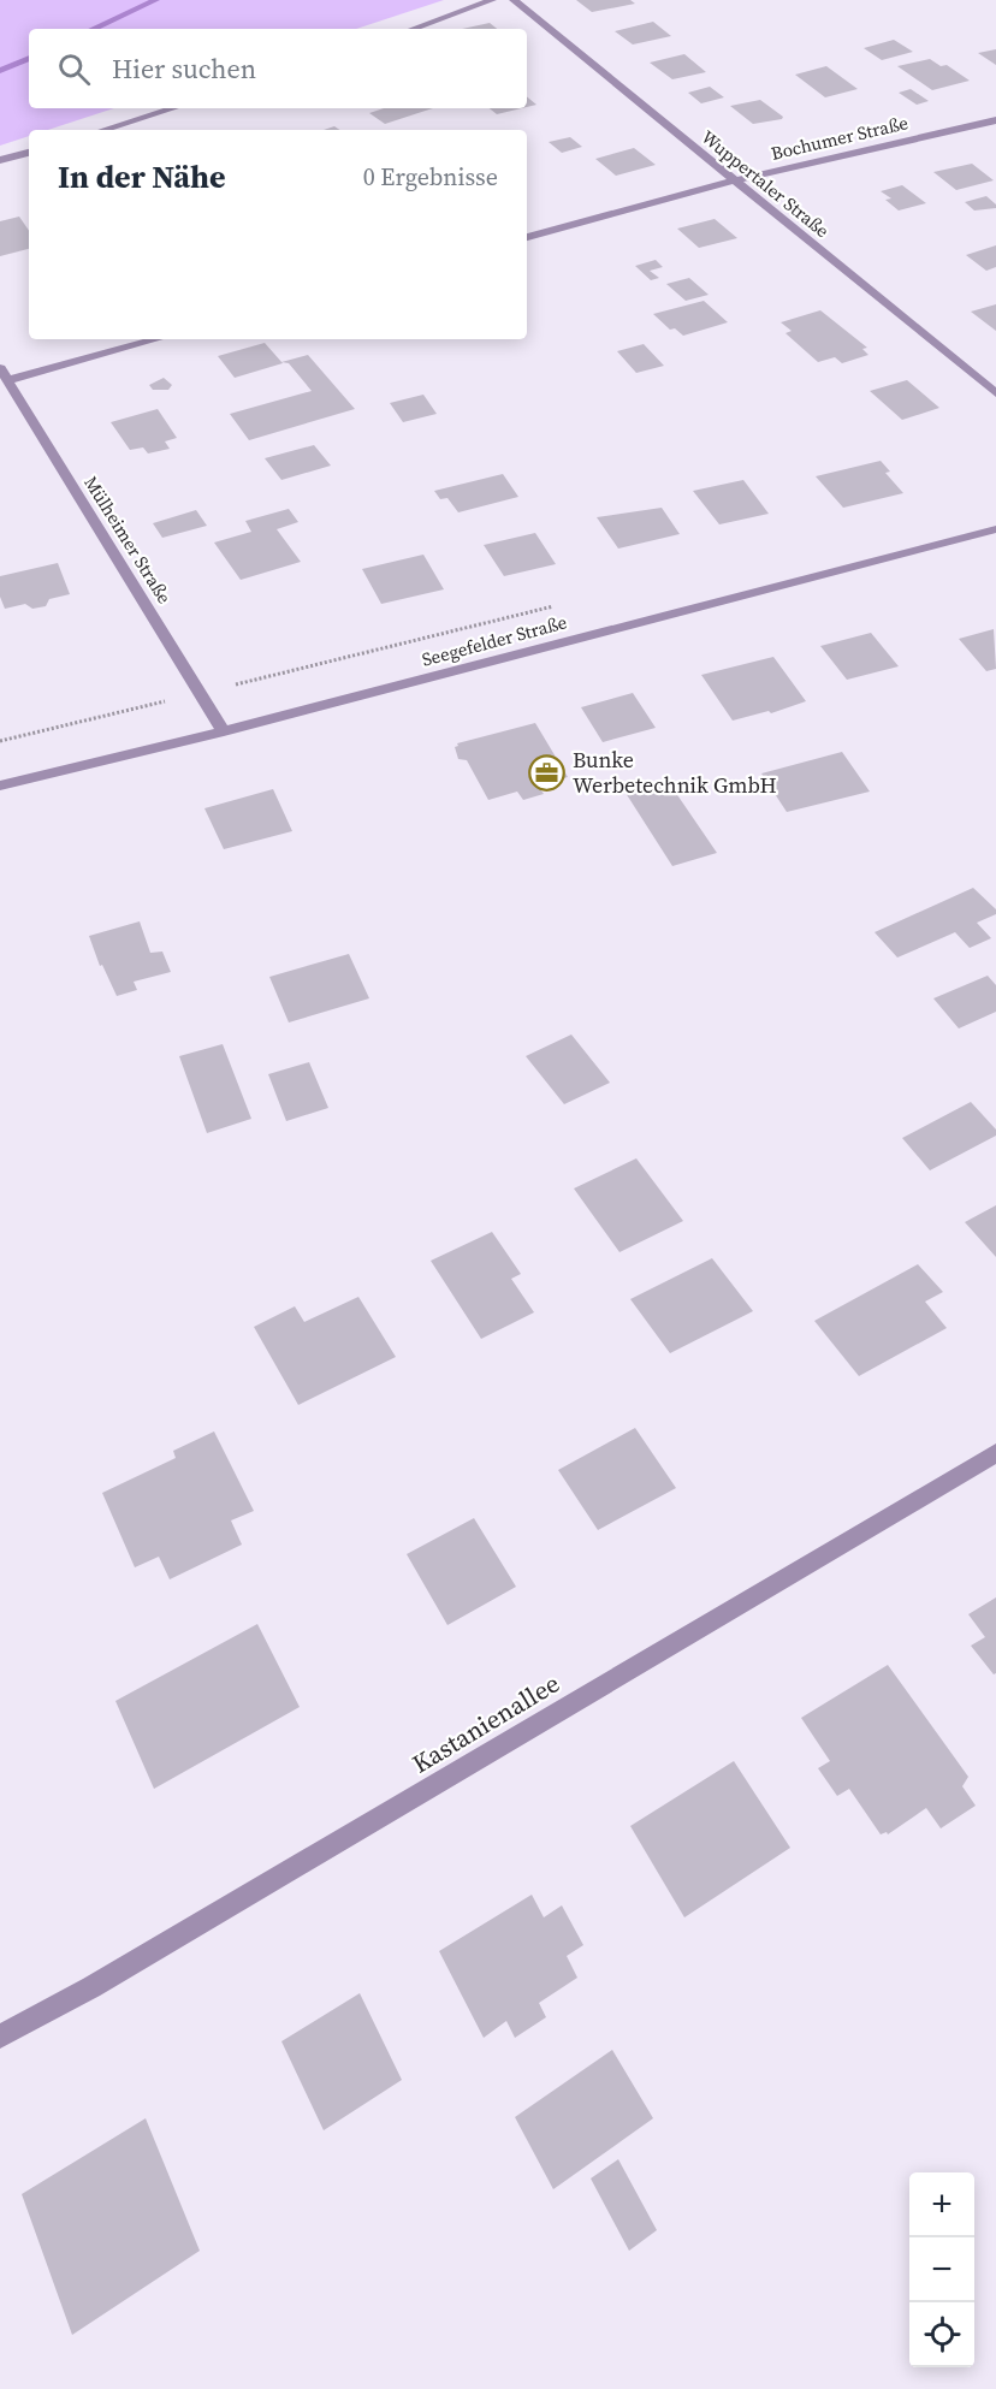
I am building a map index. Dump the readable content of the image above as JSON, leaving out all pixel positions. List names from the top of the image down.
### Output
{
  "streets": {
    "street": [
      "Bochumer Straße",
      "Wuppertaler Straße",
      "Mülheimer Straße",
      "Seegefelder Straße",
      "Kastanienallee"
    ]
  },
  "crossings": [
    ["Bochumer Straße", "Wuppertaler Straße"],
    ["Mülheimer Straße", "Seegefelder Straße"]
  ],
  "places": {
    "office": ["Bunke Werbetechnik GmbH"]
  },
  "page": {
    "search": "Hier suchen",
    "heading": ["In der Nähe", "0 Ergebnisse"],
    "map_buttons": ["+", "−"]
  }
}
